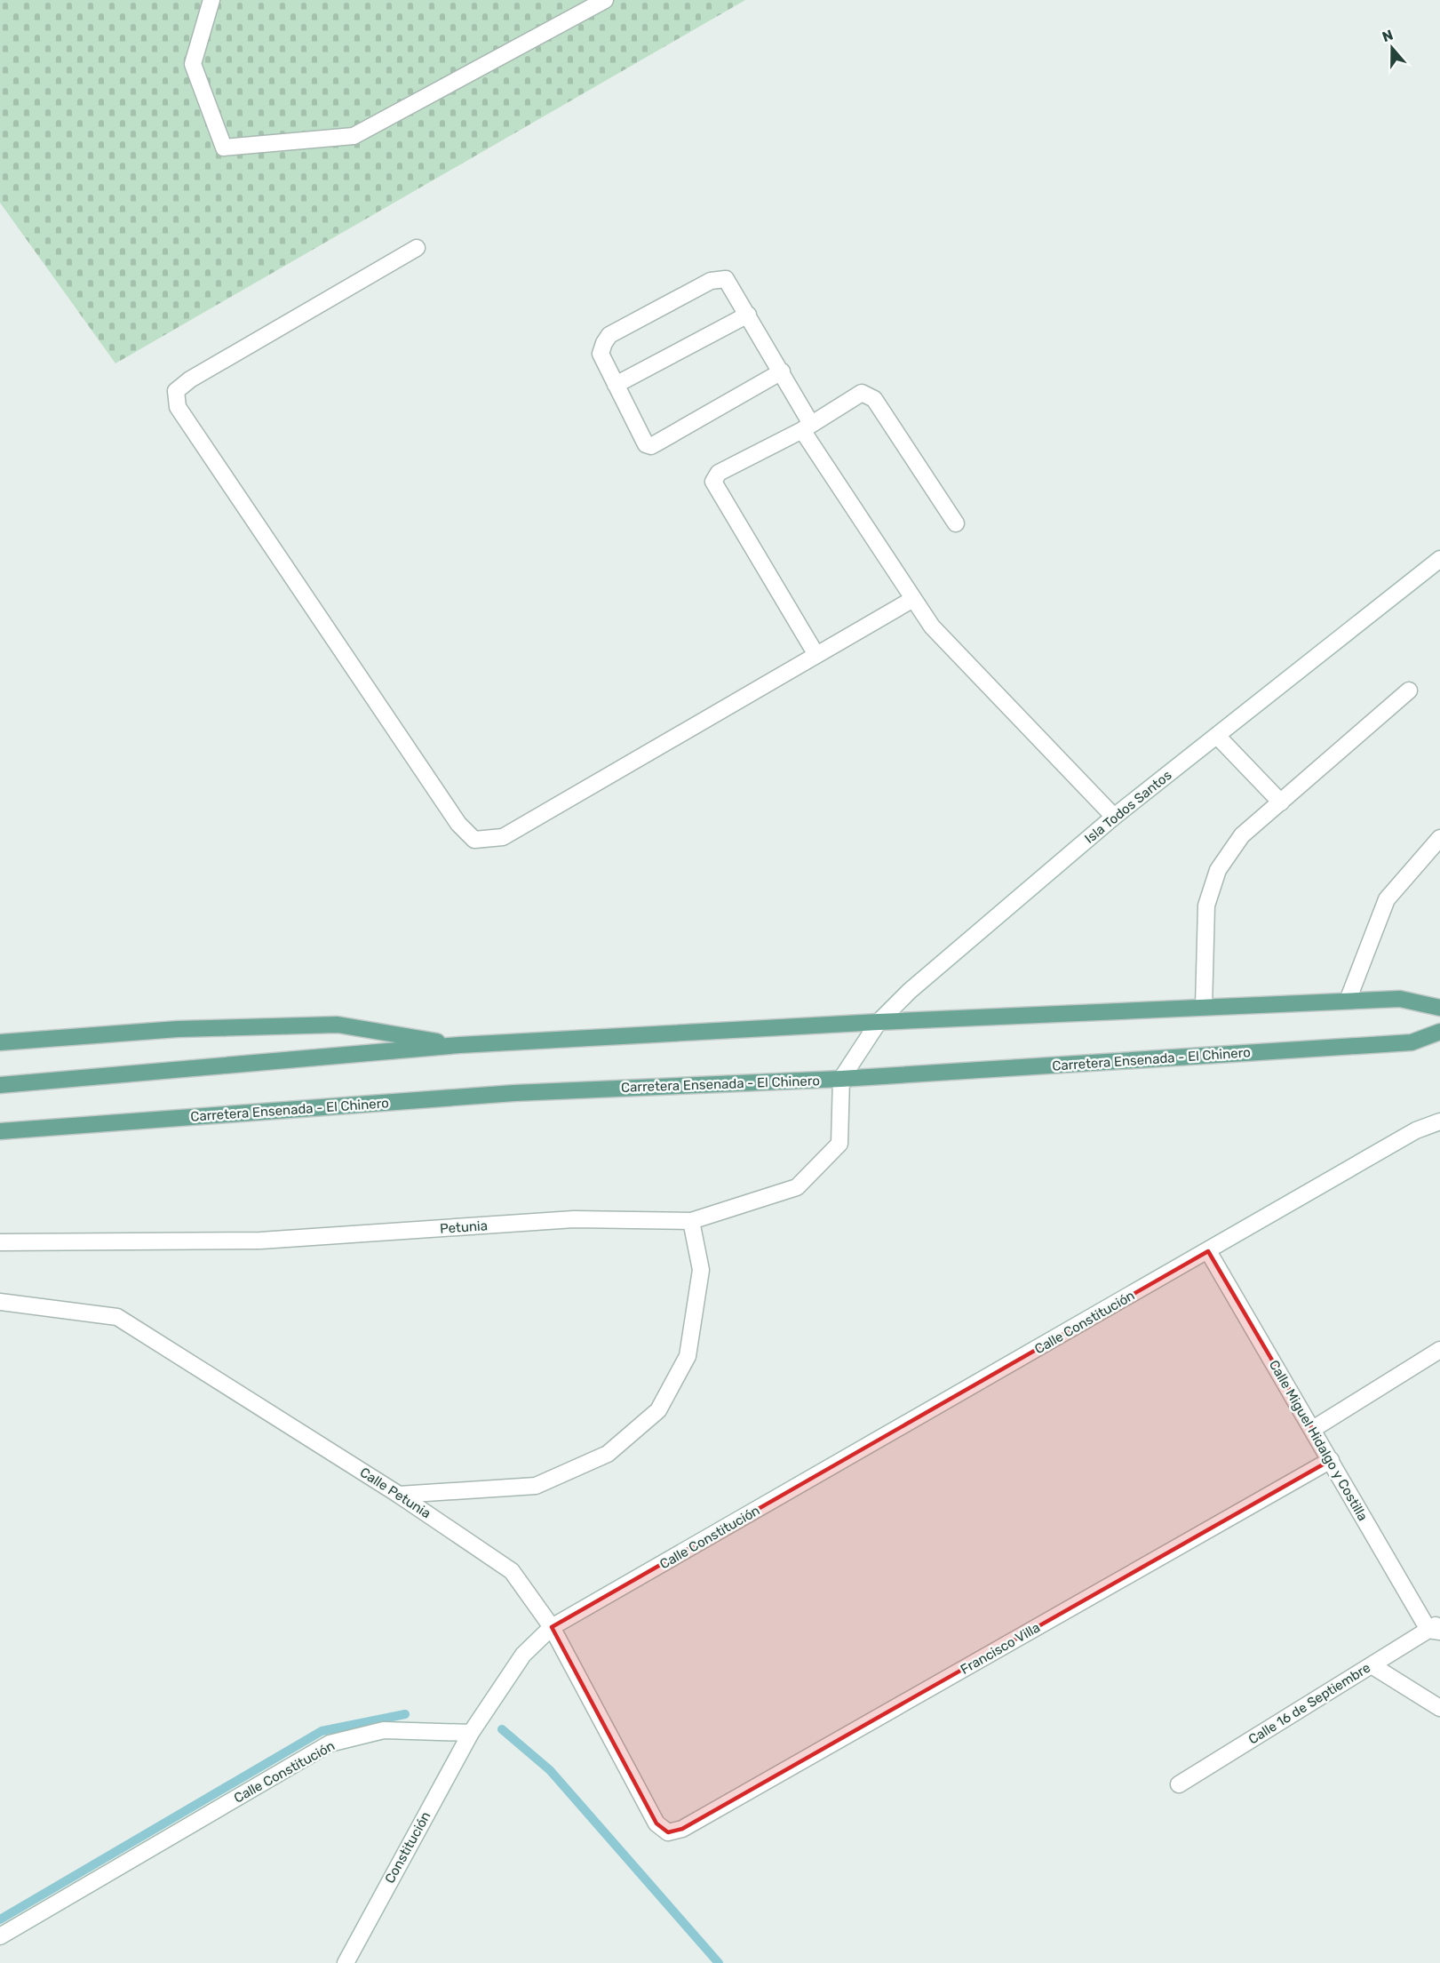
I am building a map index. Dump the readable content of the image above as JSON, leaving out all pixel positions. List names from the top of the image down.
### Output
{
  "streets": {
    "main road": ["Carretera Ensenada - El Chinero"],
    "street": [
      "Isla Todos Santos",
      "Petunia",
      "Calle Constitución",
      "Calle Miguel Hidalgo y Costilla",
      "Calle Petunia",
      "Francisco Villa",
      "Calle 16 de Septiembre",
      "Constitución"
    ]
  },
  "crossings": [
    ["Isla Todos Santos", "Carretera Ensenada - El Chinero"],
    ["Isla Todos Santos", "Petunia"],
    ["Carretera Ensenada - El Chinero", "Petunia"],
    ["Calle Constitución", "Calle Miguel Hidalgo y Costilla"],
    ["Calle Constitución", "Calle Petunia"],
    ["Calle Constitución", "Constitución"],
    ["Calle Miguel Hidalgo y Costilla", "Francisco Villa"],
    ["Calle Miguel Hidalgo y Costilla", "Calle 16 de Septiembre"],
    ["Calle Petunia", "Francisco Villa"]
  ],
  "north": "top"
}
